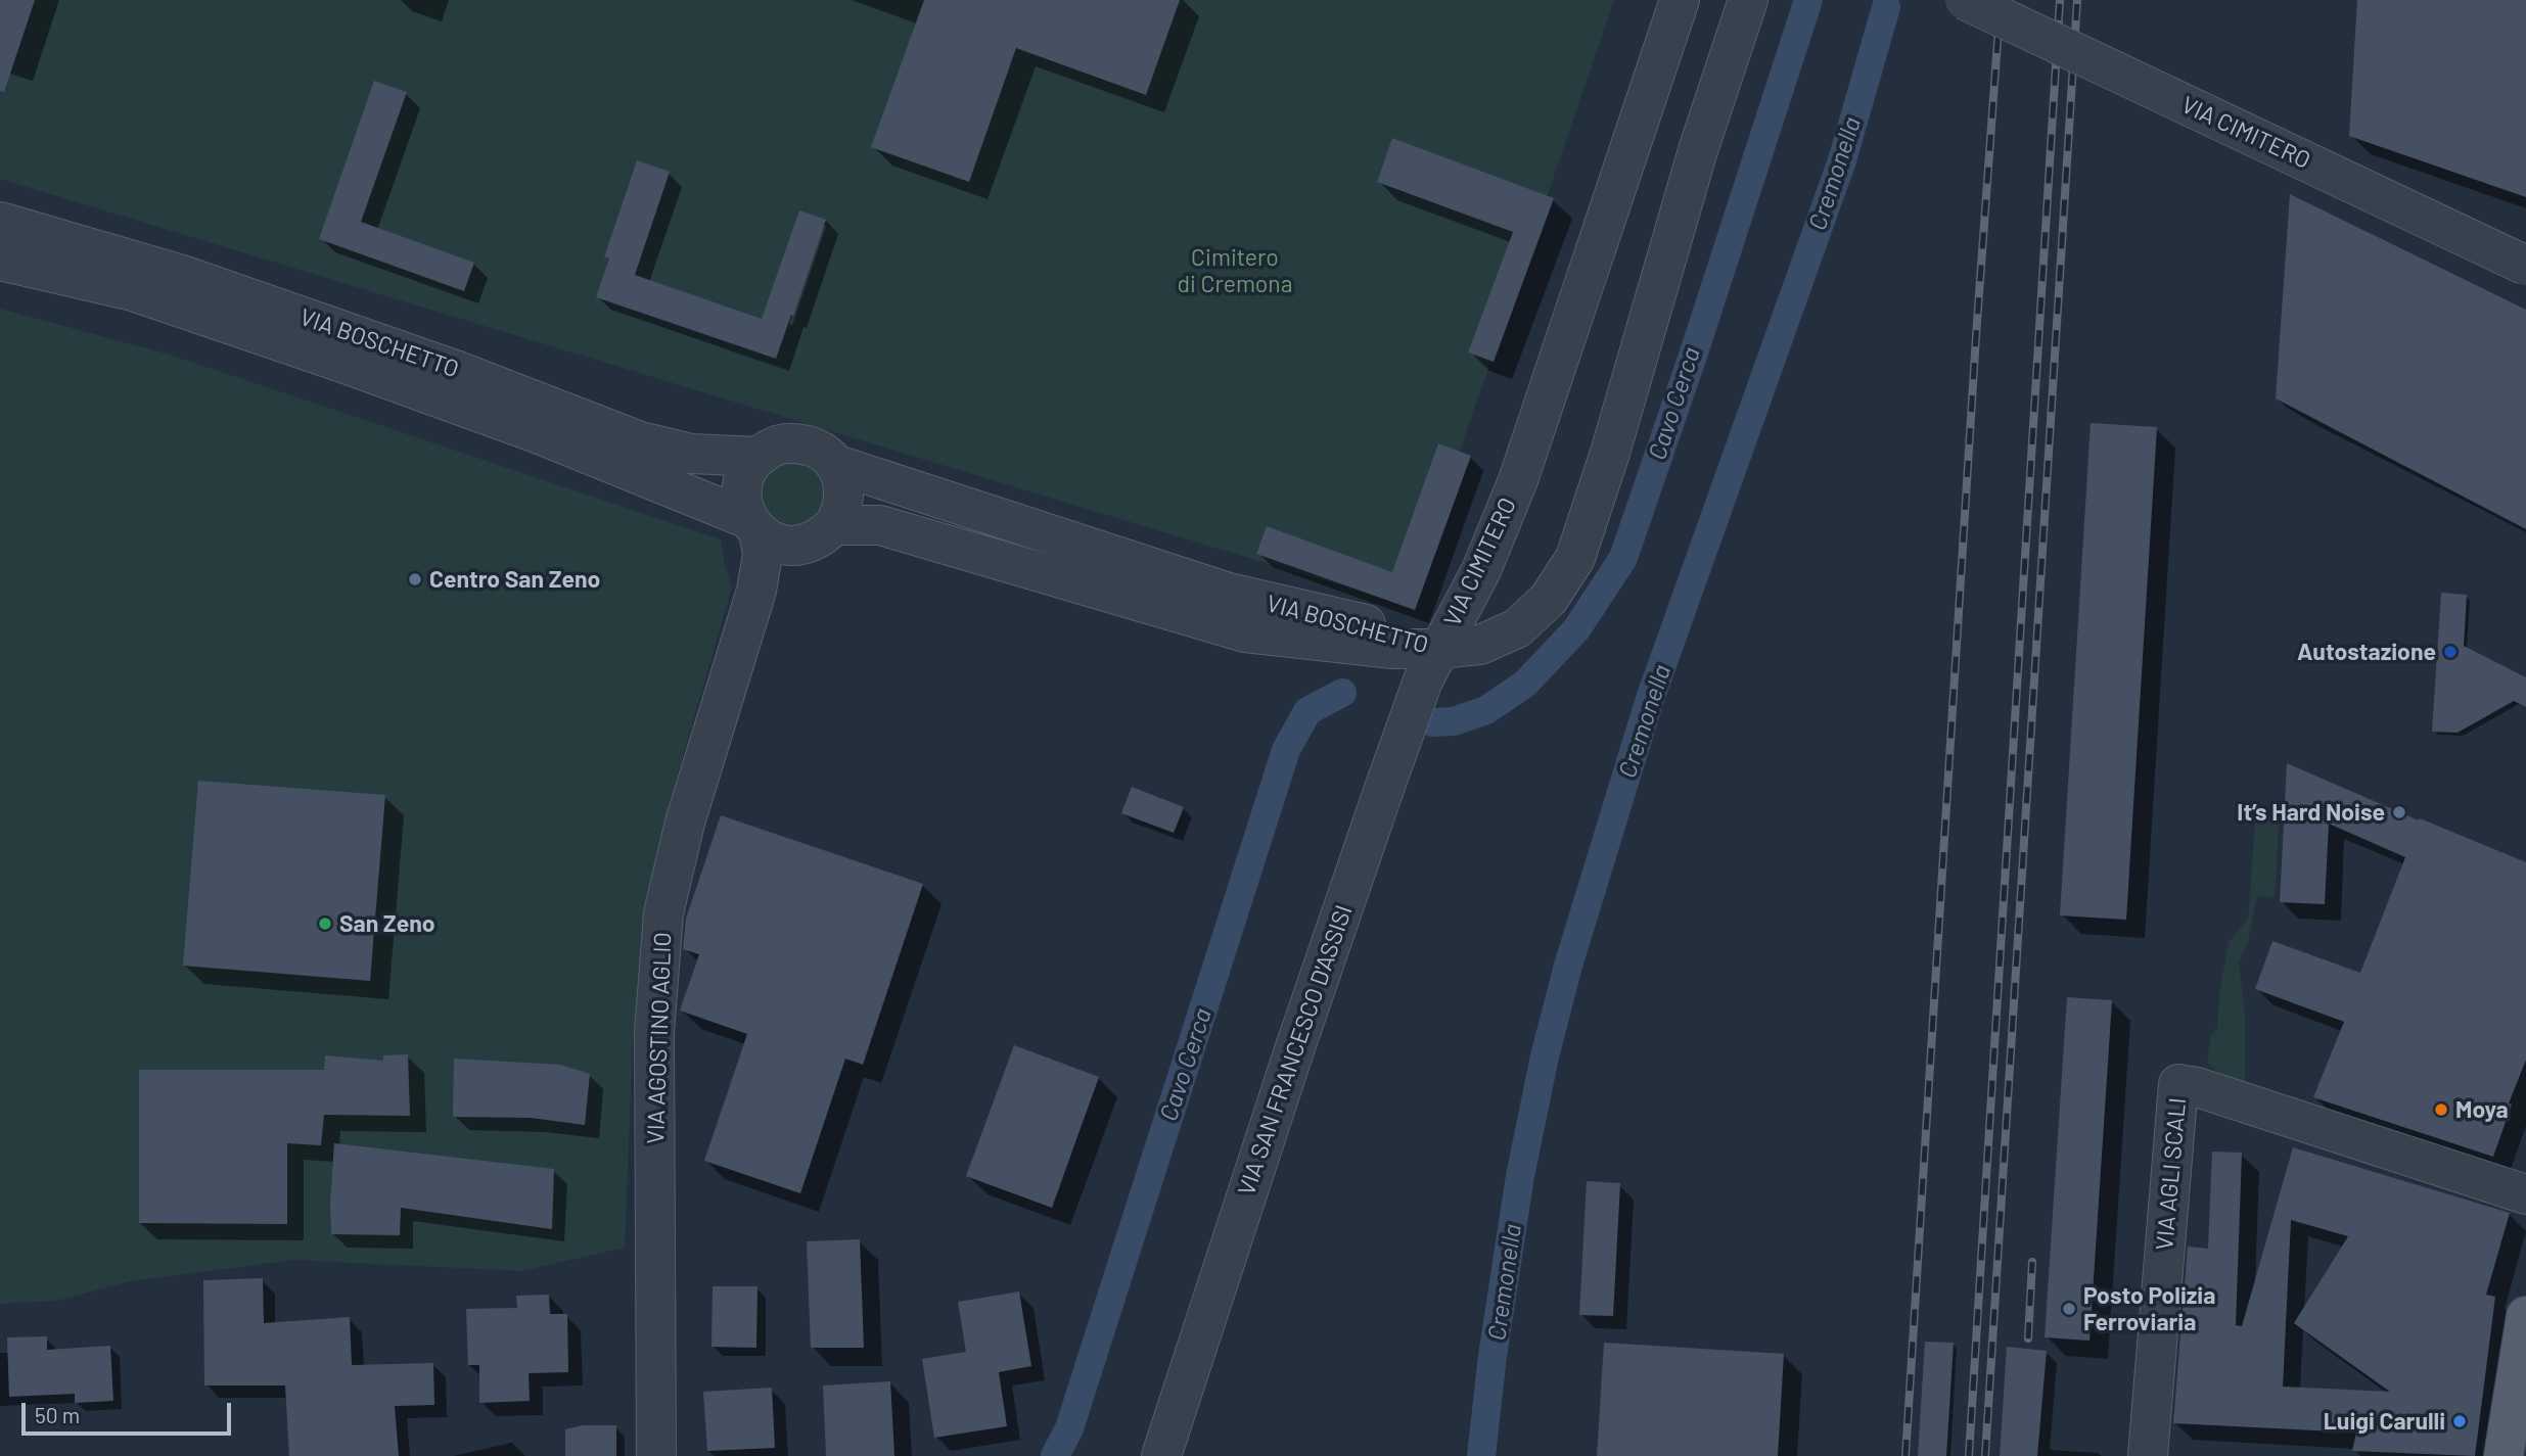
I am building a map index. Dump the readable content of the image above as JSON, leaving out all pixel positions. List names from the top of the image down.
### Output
{
  "streets": {
    "street": [
      "VIA CIMITERO",
      "VIA BOSCHETTO",
      "VIA AGOSTINO AGLIO",
      "VIA SAN FRANCESCO D'ASSISI",
      "VIA AGLI SCALI"
    ]
  },
  "crossings": [
    ["VIA CIMITERO", "VIA BOSCHETTO"],
    ["VIA CIMITERO", "VIA SAN FRANCESCO D'ASSISI"],
    ["VIA BOSCHETTO", "VIA AGOSTINO AGLIO"],
    ["VIA BOSCHETTO", "VIA SAN FRANCESCO D'ASSISI"]
  ],
  "water": ["Cremonella", "Cavo Cerca"],
  "parks": ["Cimitero di Cremona"],
  "places": [
    "Centro San Zeno",
    "Autostazione",
    "It’s Hard Noise",
    "San Zeno",
    "Moya",
    "Posto Polizia Ferroviaria",
    "Luigi Carulli"
  ],
  "scale_bar": "50 m"
}
